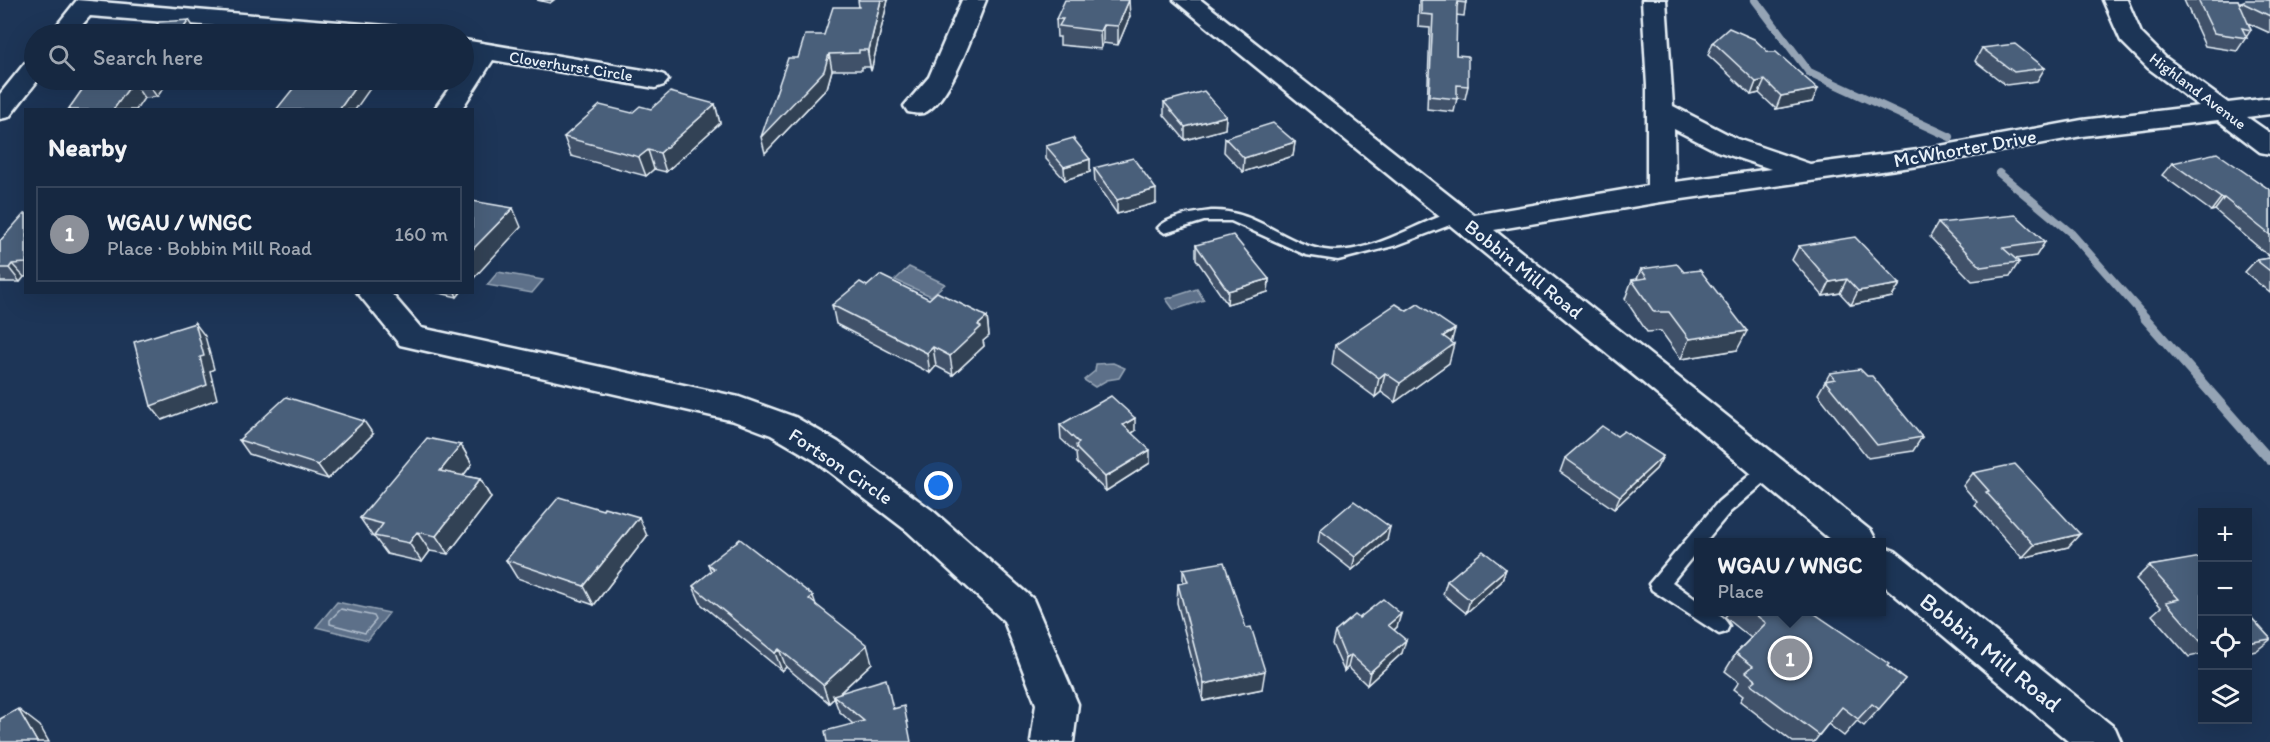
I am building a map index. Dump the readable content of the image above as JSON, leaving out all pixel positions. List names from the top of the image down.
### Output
{
  "streets": {
    "street": [
      "Cloverhurst Circle",
      "Highland Avenue",
      "McWhorter Drive",
      "Bobbin Mill Road",
      "Fortson Circle"
    ]
  },
  "crossings": [
    ["Highland Avenue", "McWhorter Drive"],
    ["McWhorter Drive", "Bobbin Mill Road"]
  ],
  "page": {
    "search": "Search here",
    "heading": "Nearby",
    "list": [
      {
        "mark": "1",
        "name": "WGAU / WNGC",
        "note": "Place · Bobbin Mill Road",
        "value": "160 m"
      }
    ],
    "map_buttons": ["+", "−"],
    "popup": ["WGAU / WNGC", "Place"],
    "pins": "1"
  }
}
